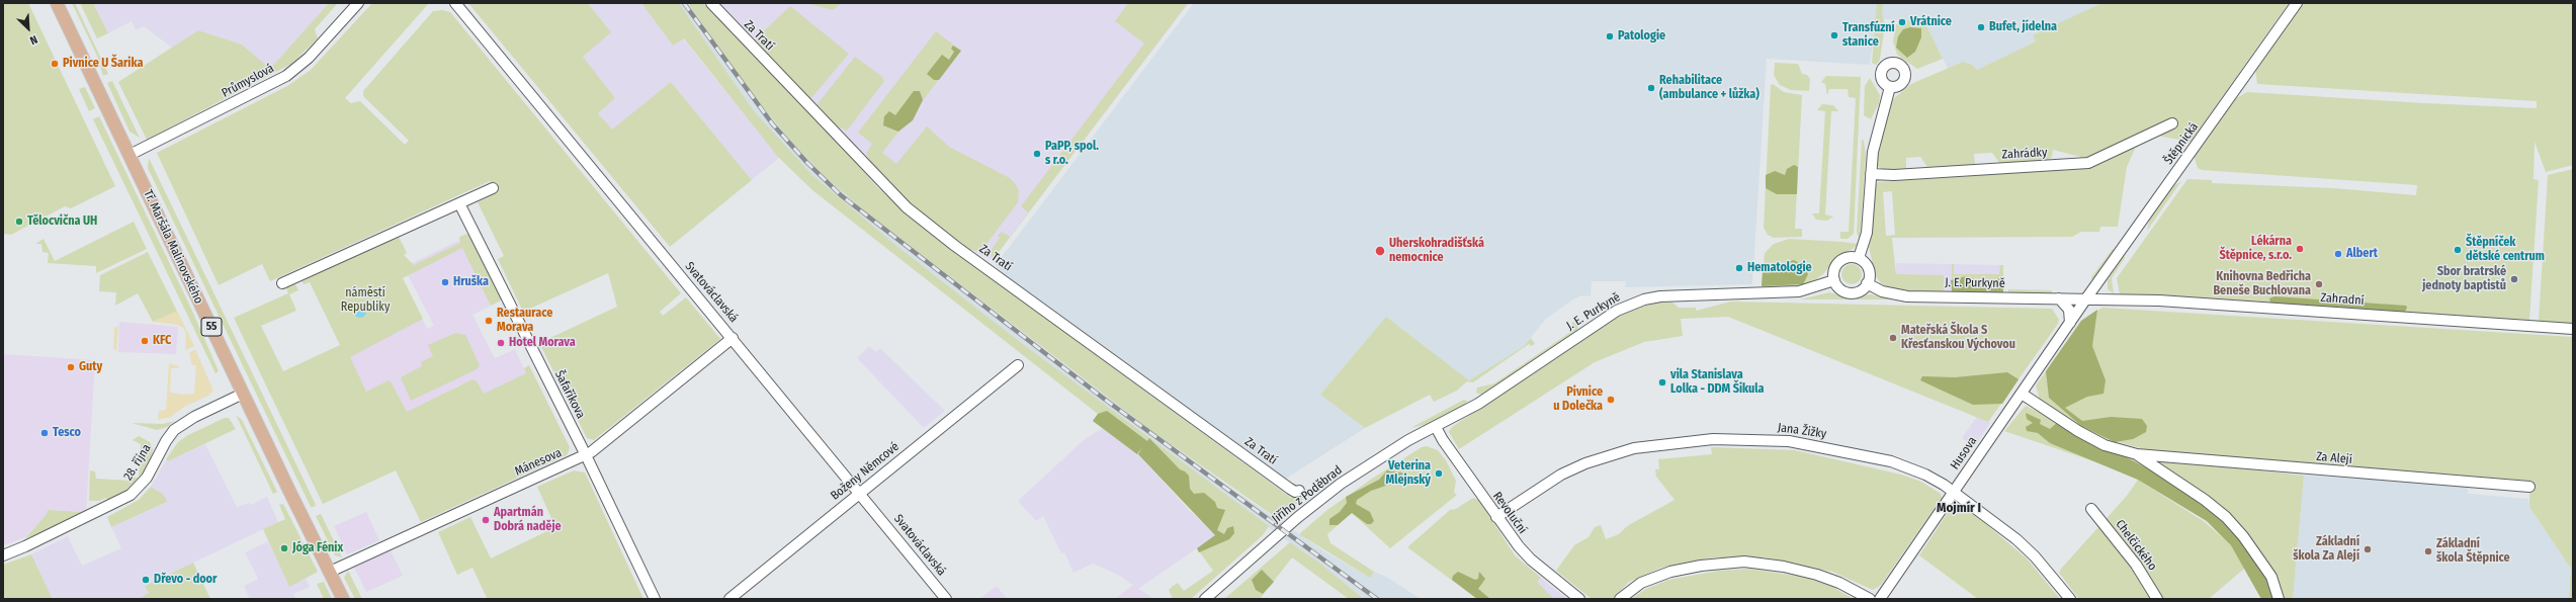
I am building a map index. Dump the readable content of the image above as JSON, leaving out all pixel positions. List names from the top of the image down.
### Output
{
  "streets": {
    "main road": ["Tř. Maršála Malinovského", "55"],
    "street": [
      "Za Tratí",
      "Průmyslová",
      "Štěpnická",
      "Zahrádky",
      "J. E. Purkyně",
      "Svatováclavská",
      "Zahradní",
      "Šafaříkova",
      "Jana Žižky",
      "Husova",
      "Za Alejí",
      "28. října",
      "Mánesova",
      "Boženy Němcové",
      "Jiřího z Poděbrad",
      "Revoluční",
      "Chelčického"
    ]
  },
  "crossings": [
    ["Průmyslová", "Tř. Maršála Malinovského"],
    ["Štěpnická", "J. E. Purkyně"],
    ["Štěpnická", "Zahradní"],
    ["Štěpnická", "Husova"],
    ["Tř. Maršála Malinovského", "28. října"],
    ["Tř. Maršála Malinovského", "Mánesova"],
    ["J. E. Purkyně", "Zahradní"],
    ["J. E. Purkyně", "Husova"],
    ["J. E. Purkyně", "Jiřího z Poděbrad"],
    ["J. E. Purkyně", "Revoluční"],
    ["Svatováclavská", "Mánesova"],
    ["Svatováclavská", "Boženy Němcové"],
    ["Zahradní", "Husova"],
    ["Šafaříkova", "Mánesova"],
    ["Jana Žižky", "Husova"],
    ["Jana Žižky", "Revoluční"],
    ["Husova", "Za Alejí"],
    ["Jiřího z Poděbrad", "Revoluční"]
  ],
  "districts": ["Mojmír I"],
  "parks": ["náměstí Republiky"],
  "places": [
    "Vrátnice",
    "Bufet, jídelna",
    "Transfúzní stanice",
    "Patologie",
    "Pivnice U Šarika",
    "Rehabilitace (ambulance + lůžka)",
    "PaPP, spol. s r.o.",
    "Tělocvična UH",
    "Lékárna Štěpnice, s.r.o.",
    "Štěpníček dětské centrum",
    "Uherskohradišťská nemocnice",
    "Albert",
    "Hematologie",
    "Sbor bratrské jednoty baptistů",
    "Hruška",
    "Knihovna Bedřicha Beneše Buchlovana",
    "Restaurace Morava",
    "Mateřská Škola S Křesťanskou Výchovou",
    "KFC",
    "Hotel Morava",
    "Guty",
    "vila Stanislava Lolka - DDM Šikula",
    "Pivnice u Dolečka",
    "Tesco",
    "Veterina Mlejnský",
    "Apartmán Dobrá naděje",
    "Jóga Fénix",
    "Základní škola Za Alejí",
    "Základní škola Štěpnice",
    "Dřevo - door"
  ],
  "north": "bottom right"
}
